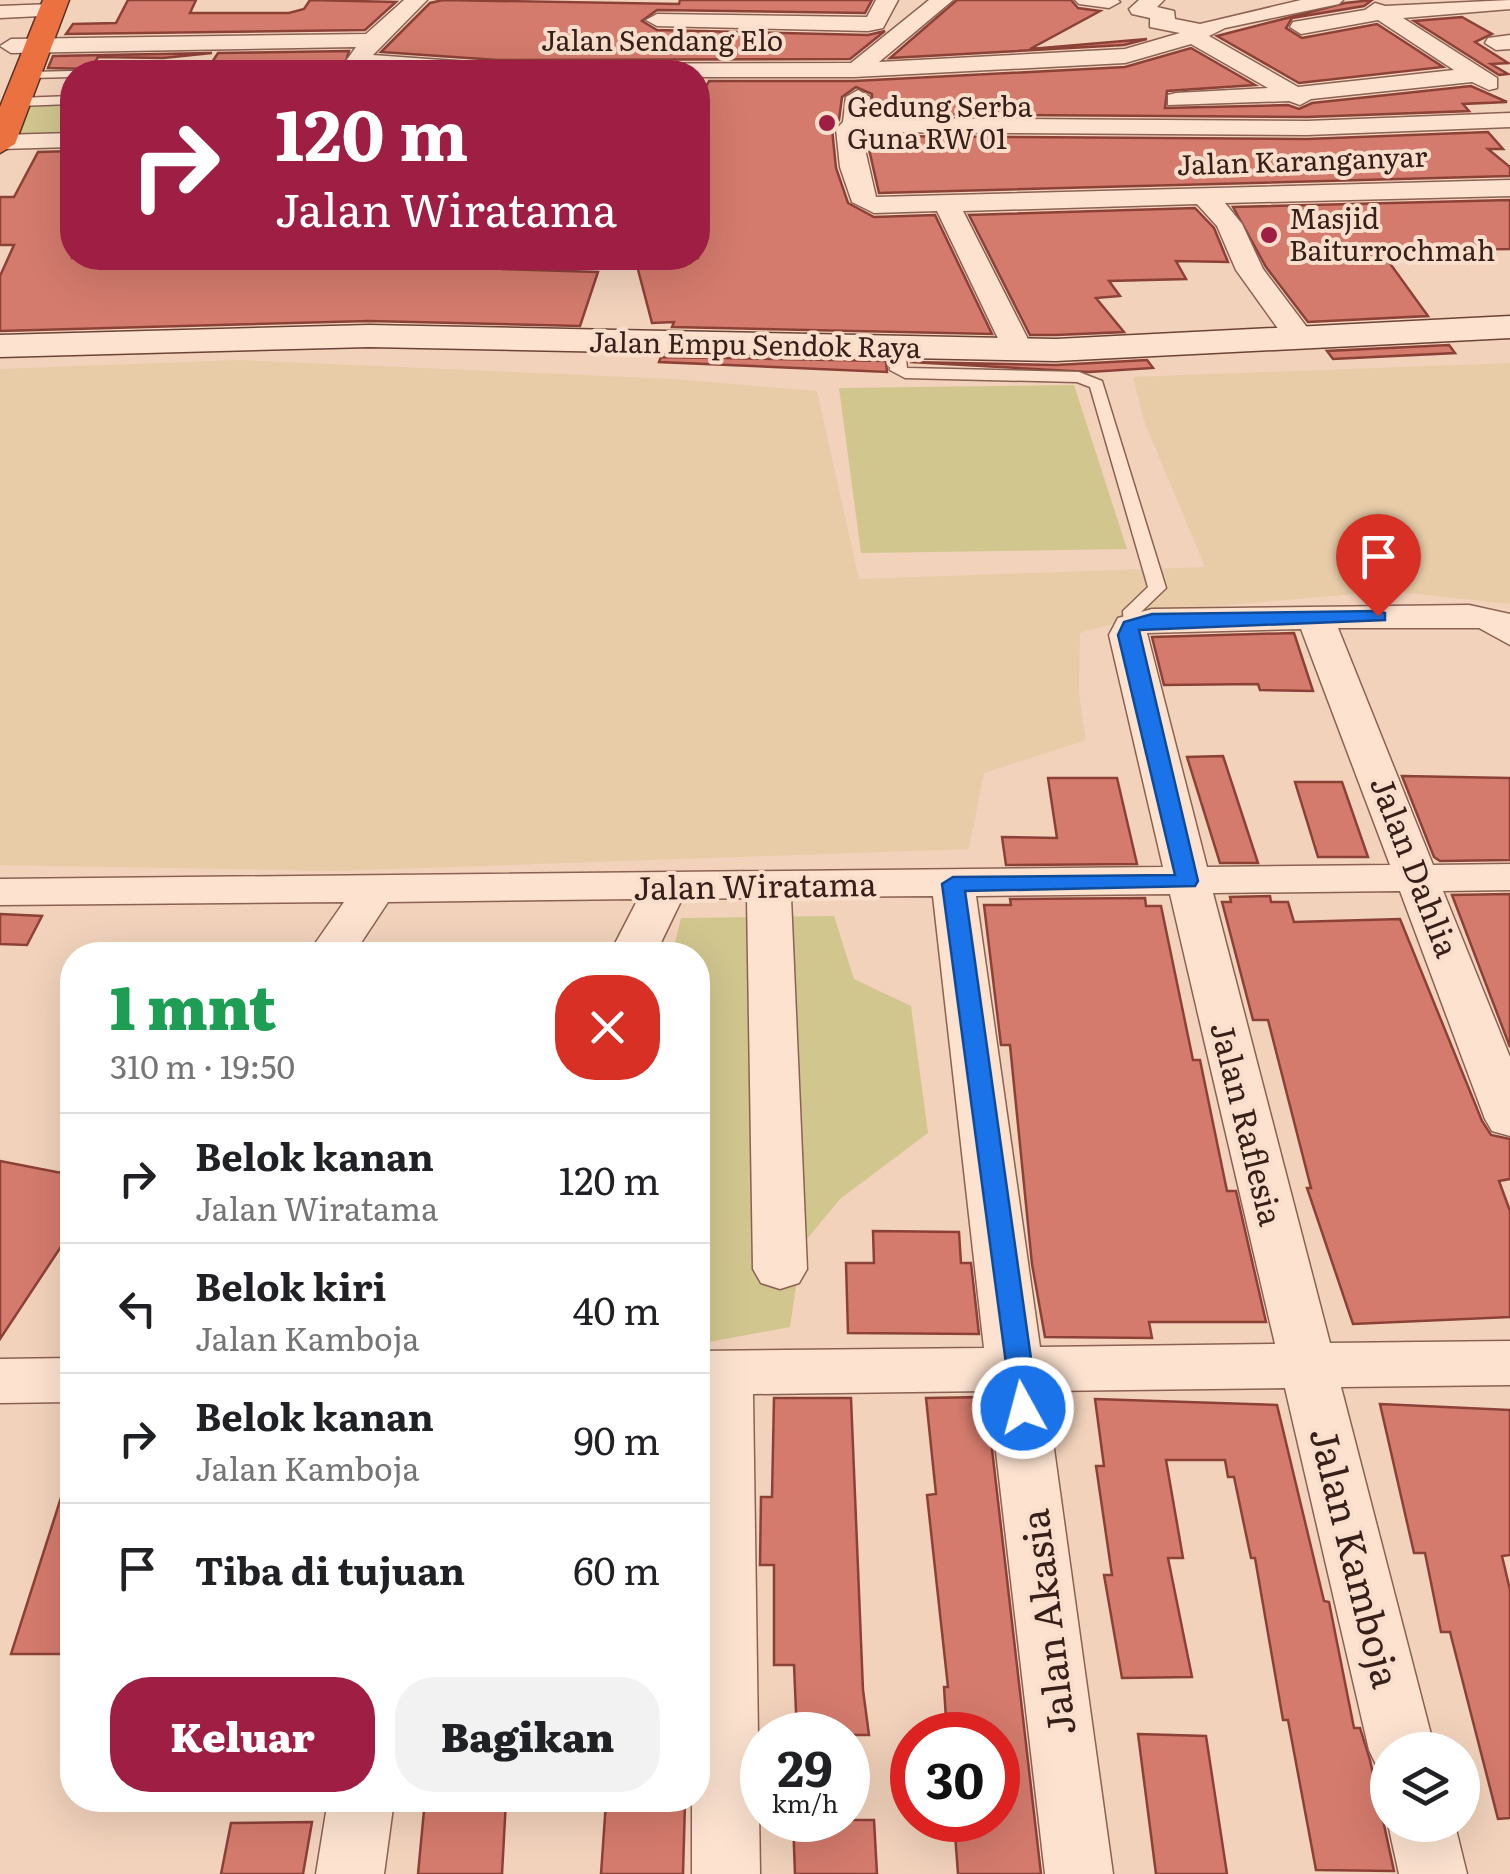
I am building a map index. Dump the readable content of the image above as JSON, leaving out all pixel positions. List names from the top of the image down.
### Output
{
  "streets": {
    "main road": ["Jalan Empu Sendok Raya"],
    "street": [
      "Jalan Sendang Elo",
      "Jalan Karanganyar",
      "Jalan Dahlia",
      "Jalan Wiratama",
      "Jalan Raflesia",
      "Jalan Kamboja",
      "Jalan Akasia"
    ]
  },
  "crossings": [
    ["Jalan Dahlia", "Jalan Wiratama"],
    ["Jalan Wiratama", "Jalan Raflesia"],
    ["Jalan Wiratama", "Jalan Akasia"],
    ["Jalan Raflesia", "Jalan Kamboja"]
  ],
  "places": ["Gedung Serba Guna RW 01", "Masjid Baiturrochmah"],
  "page": {
    "turn": ["120 m", "Jalan Wiratama"],
    "heading": ["1 mnt", "310 m · 19:50"],
    "list": [
      {
        "name": "Belok kanan",
        "note": "Jalan Wiratama",
        "value": "120 m"
      },
      {
        "name": "Belok kiri",
        "note": "Jalan Kamboja",
        "value": "40 m"
      },
      {
        "name": "Belok kanan",
        "note": "Jalan Kamboja",
        "value": "90 m"
      },
      {
        "name": "Tiba di tujuan",
        "value": "60 m"
      }
    ],
    "buttons": ["Keluar", "Bagikan"],
    "speed": "29 km/h",
    "limit": "30"
  }
}
